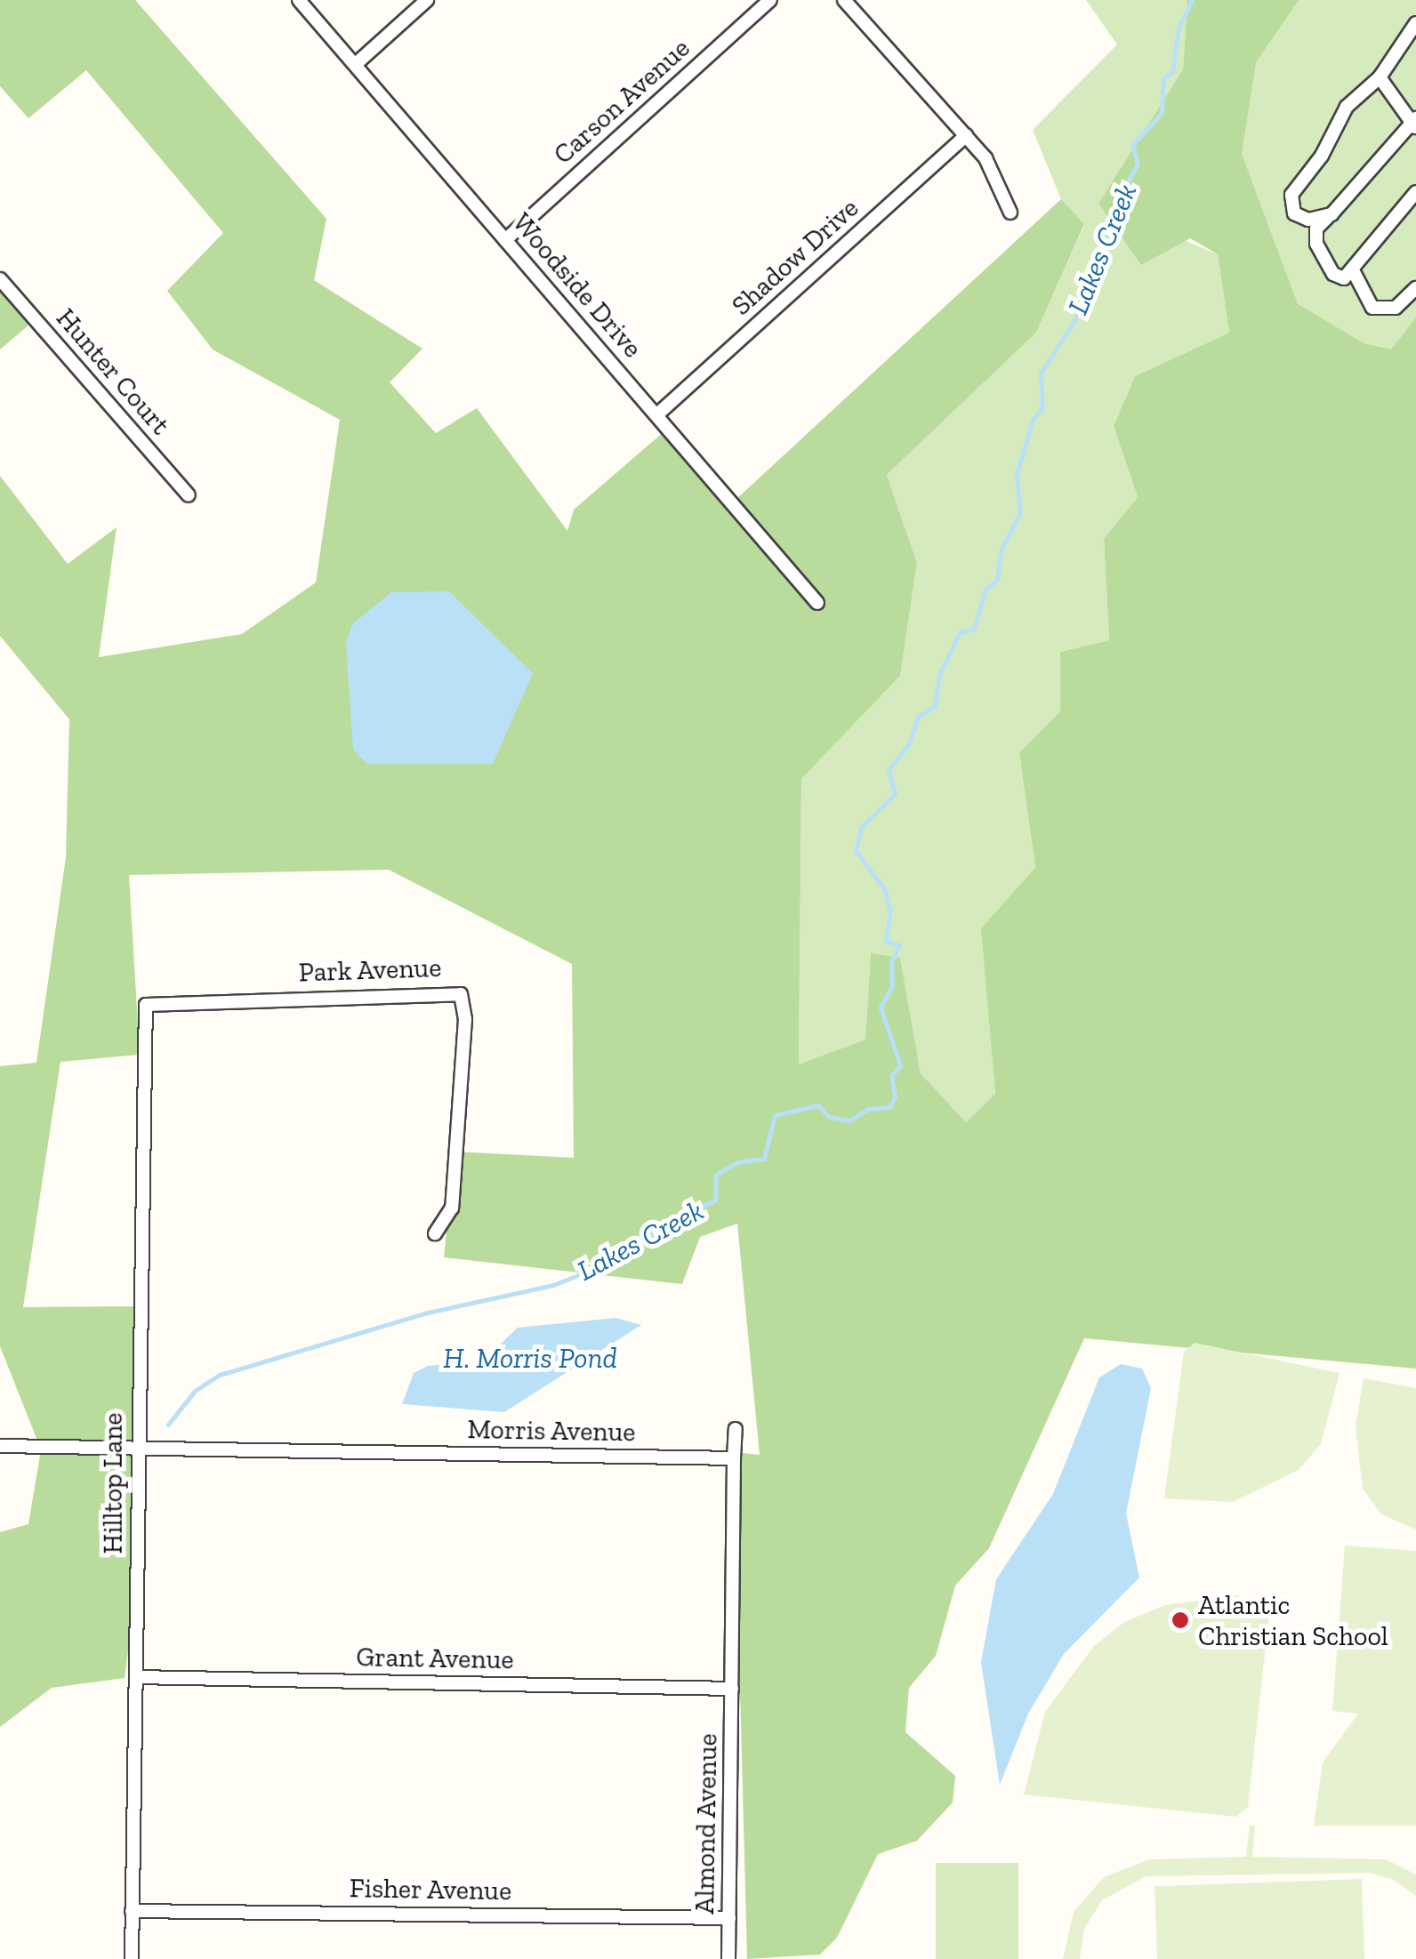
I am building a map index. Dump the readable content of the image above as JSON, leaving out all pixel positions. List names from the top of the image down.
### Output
{
  "streets": {
    "street": [
      "Carson Avenue",
      "Shadow Drive",
      "Woodside Drive",
      "Hunter Court",
      "Park Avenue",
      "Morris Avenue",
      "Hilltop Lane",
      "Grant Avenue",
      "Almond Avenue",
      "Fisher Avenue"
    ]
  },
  "crossings": [
    ["Carson Avenue", "Woodside Drive"],
    ["Shadow Drive", "Woodside Drive"],
    ["Park Avenue", "Hilltop Lane"],
    ["Morris Avenue", "Hilltop Lane"],
    ["Hilltop Lane", "Grant Avenue"],
    ["Hilltop Lane", "Fisher Avenue"],
    ["Grant Avenue", "Almond Avenue"],
    ["Almond Avenue", "Fisher Avenue"]
  ],
  "water": ["Lakes Creek", "H. Morris Pond"],
  "places": ["Atlantic Christian School"]
}
